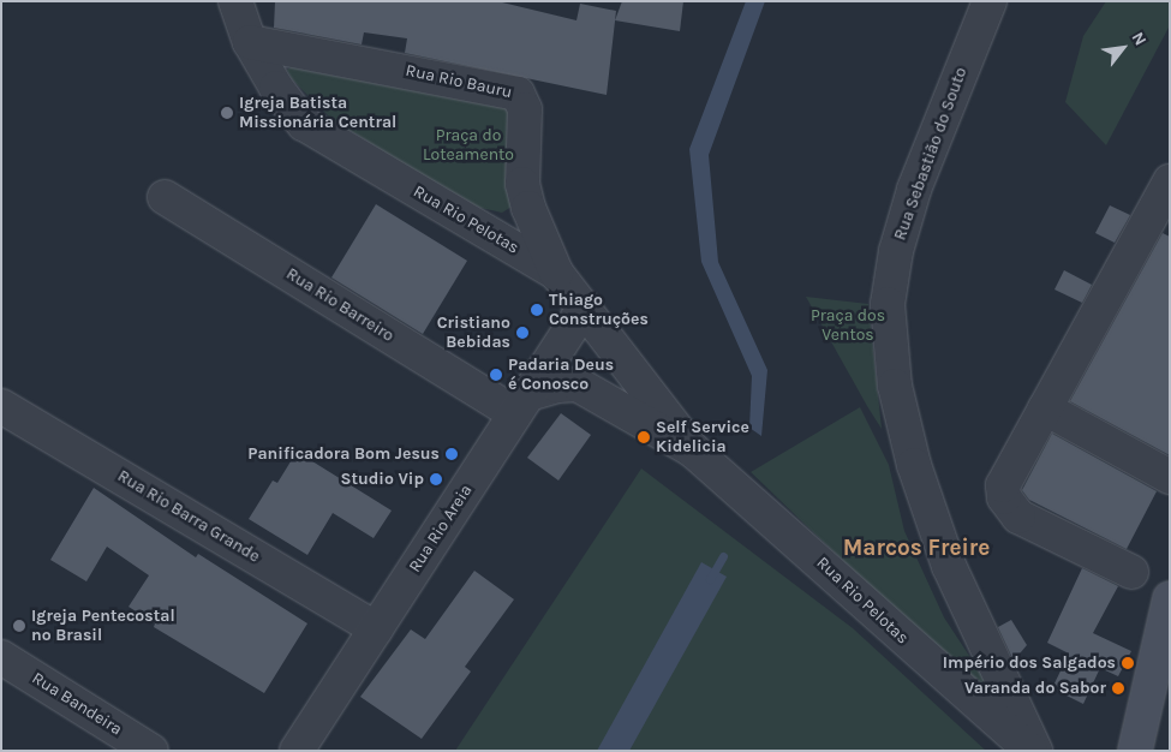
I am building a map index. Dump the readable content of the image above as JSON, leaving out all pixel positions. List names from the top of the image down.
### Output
{
  "streets": {
    "street": [
      "Rua Rio Bauru",
      "Rua Sebastião do Souto",
      "Rua Rio Pelotas",
      "Rua Rio Barreiro",
      "Rua Rio Barra Grande",
      "Rua Rio Areia",
      "Rua Bandeira"
    ]
  },
  "crossings": [
    ["Rua Rio Bauru", "Rua Rio Pelotas"],
    ["Rua Rio Pelotas", "Rua Rio Barreiro"],
    ["Rua Rio Pelotas", "Rua Rio Areia"],
    ["Rua Rio Barreiro", "Rua Rio Areia"],
    ["Rua Rio Barra Grande", "Rua Rio Areia"]
  ],
  "districts": ["Marcos Freire"],
  "parks": ["Praça do Loteamento", "Praça dos Ventos"],
  "places": [
    "Igreja Batista Missionária Central",
    "Thiago Construções",
    "Cristiano Bebidas",
    "Padaria Deus é Conosco",
    "Self Service Kidelicia",
    "Panificadora Bom Jesus",
    "Studio Vip",
    "Igreja Pentecostal no Brasil",
    "Império dos Salgados",
    "Varanda do Sabor"
  ],
  "north": "top right"
}
